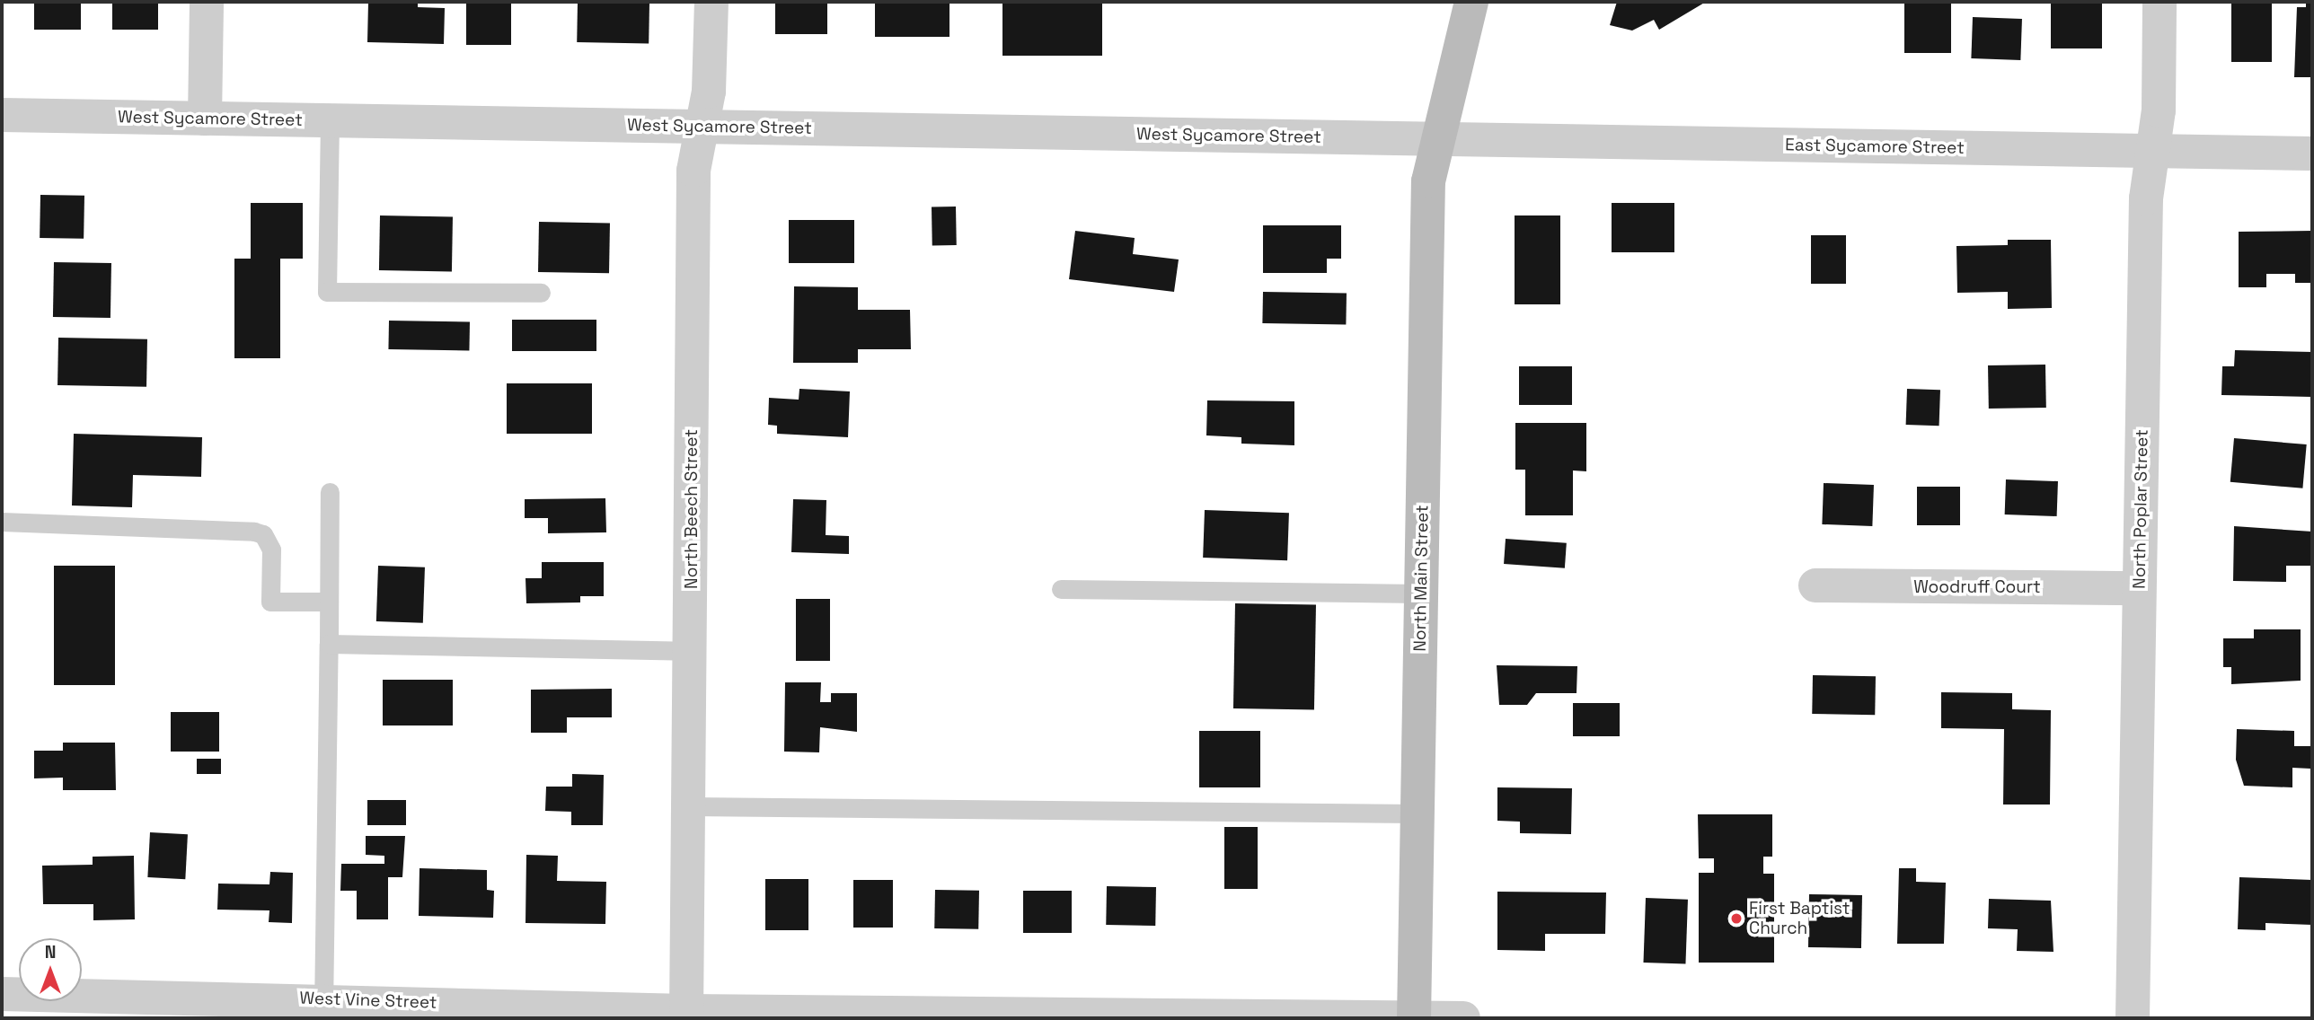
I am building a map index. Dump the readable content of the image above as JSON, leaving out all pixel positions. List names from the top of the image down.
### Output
{
  "streets": {
    "main road": ["North Main Street"],
    "street": [
      "West Sycamore Street",
      "East Sycamore Street",
      "North Beech Street",
      "North Poplar Street",
      "Woodruff Court",
      "West Vine Street"
    ]
  },
  "crossings": [
    ["West Sycamore Street", "East Sycamore Street"],
    ["West Sycamore Street", "North Beech Street"],
    ["West Sycamore Street", "North Main Street"],
    ["East Sycamore Street", "North Poplar Street"],
    ["East Sycamore Street", "North Main Street"],
    ["North Beech Street", "West Vine Street"],
    ["North Poplar Street", "Woodruff Court"],
    ["North Main Street", "West Vine Street"]
  ],
  "places": ["First Baptist Church"],
  "north": "top"
}
